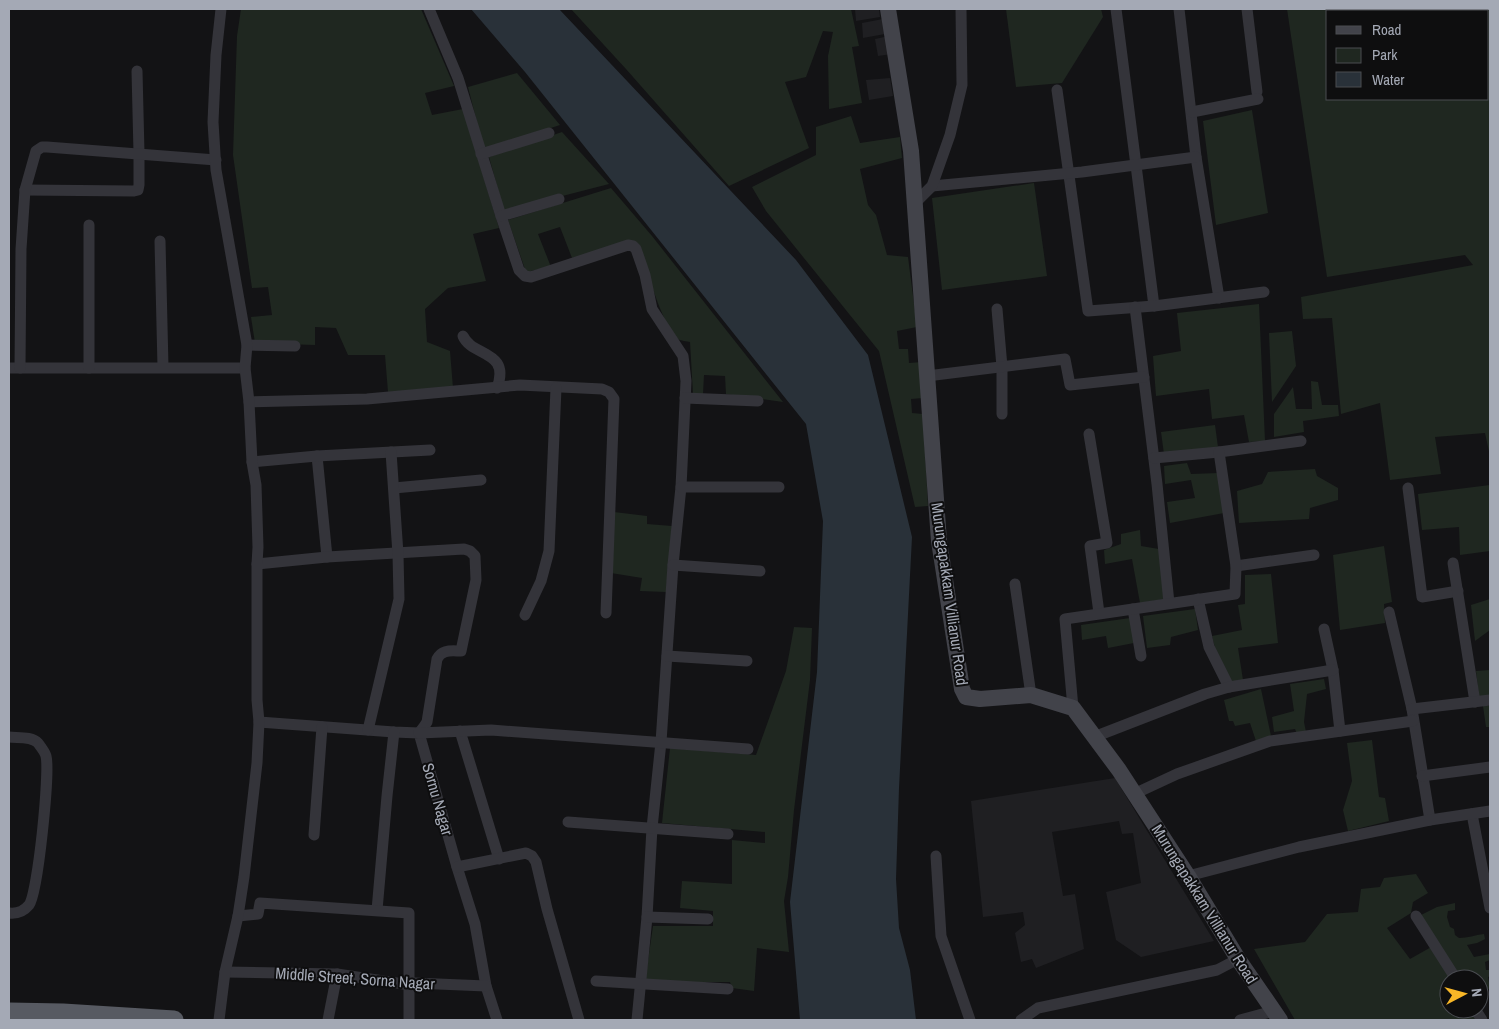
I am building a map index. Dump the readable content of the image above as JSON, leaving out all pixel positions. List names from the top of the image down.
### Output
{
  "streets": {
    "main road": ["Murungapakkam Villianur Road"],
    "street": ["Sornu Nagar", "Middle Street, Sorna Nagar"]
  },
  "crossings": [
    ["Sornu Nagar", "Middle Street, Sorna Nagar"]
  ],
  "legend": ["Road", "Park", "Water"],
  "north": "right"
}
